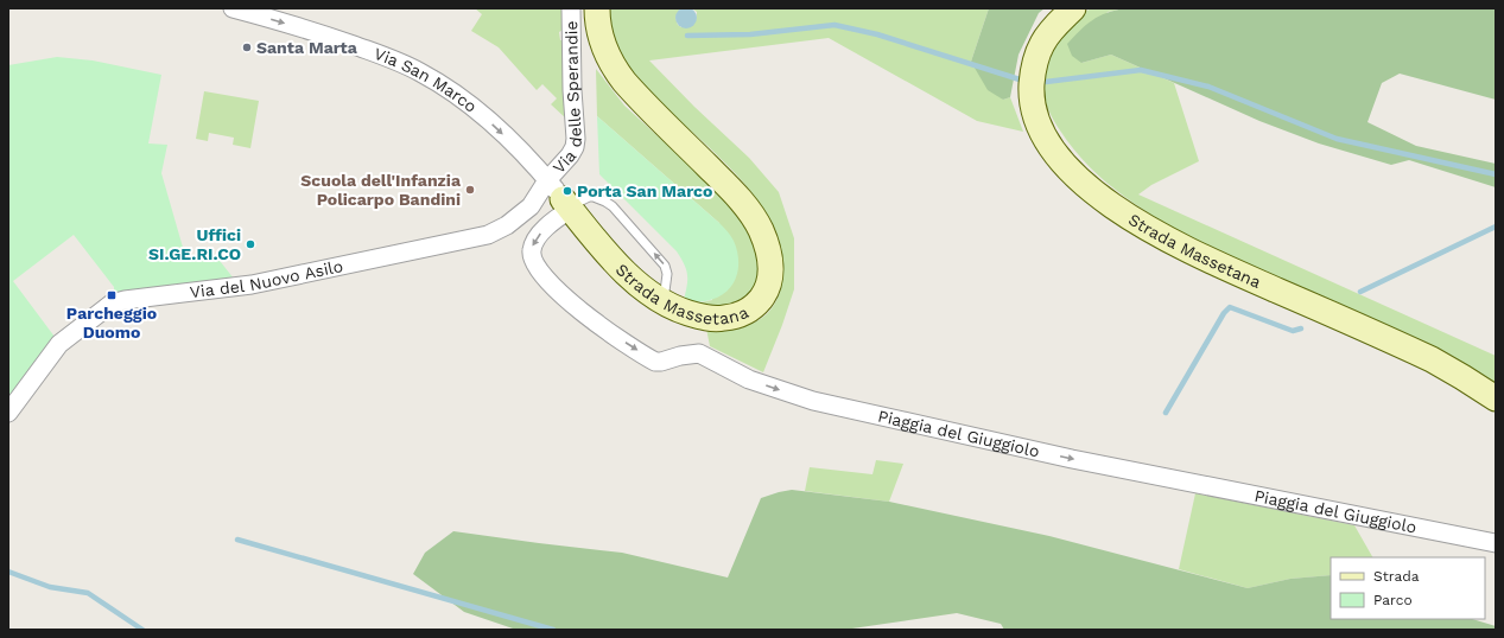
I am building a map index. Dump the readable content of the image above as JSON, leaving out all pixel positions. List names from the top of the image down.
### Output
{
  "streets": {
    "street": [
      "Via San Marco",
      "Via delle Sperandie",
      "Strada Massetana",
      "Via del Nuovo Asilo",
      "Piaggia del Giuggiolo"
    ]
  },
  "crossings": [
    ["Via San Marco", "Via delle Sperandie"],
    ["Via San Marco", "Strada Massetana"],
    ["Via San Marco", "Via del Nuovo Asilo"],
    ["Via San Marco", "Piaggia del Giuggiolo"],
    ["Via delle Sperandie", "Strada Massetana"],
    ["Via delle Sperandie", "Via del Nuovo Asilo"],
    ["Via delle Sperandie", "Piaggia del Giuggiolo"],
    ["Strada Massetana", "Via del Nuovo Asilo"],
    ["Strada Massetana", "Piaggia del Giuggiolo"],
    ["Via del Nuovo Asilo", "Piaggia del Giuggiolo"]
  ],
  "one_way": ["Via San Marco", "Piaggia del Giuggiolo"],
  "places": {
    "other": [
      "Santa Marta",
      "Scuola dell'Infanzia Policarpo Bandini",
      "Porta San Marco",
      "Uffici SI.GE.RI.CO"
    ],
    "transit": ["Parcheggio Duomo"]
  },
  "legend": ["Strada", "Parco"]
}
